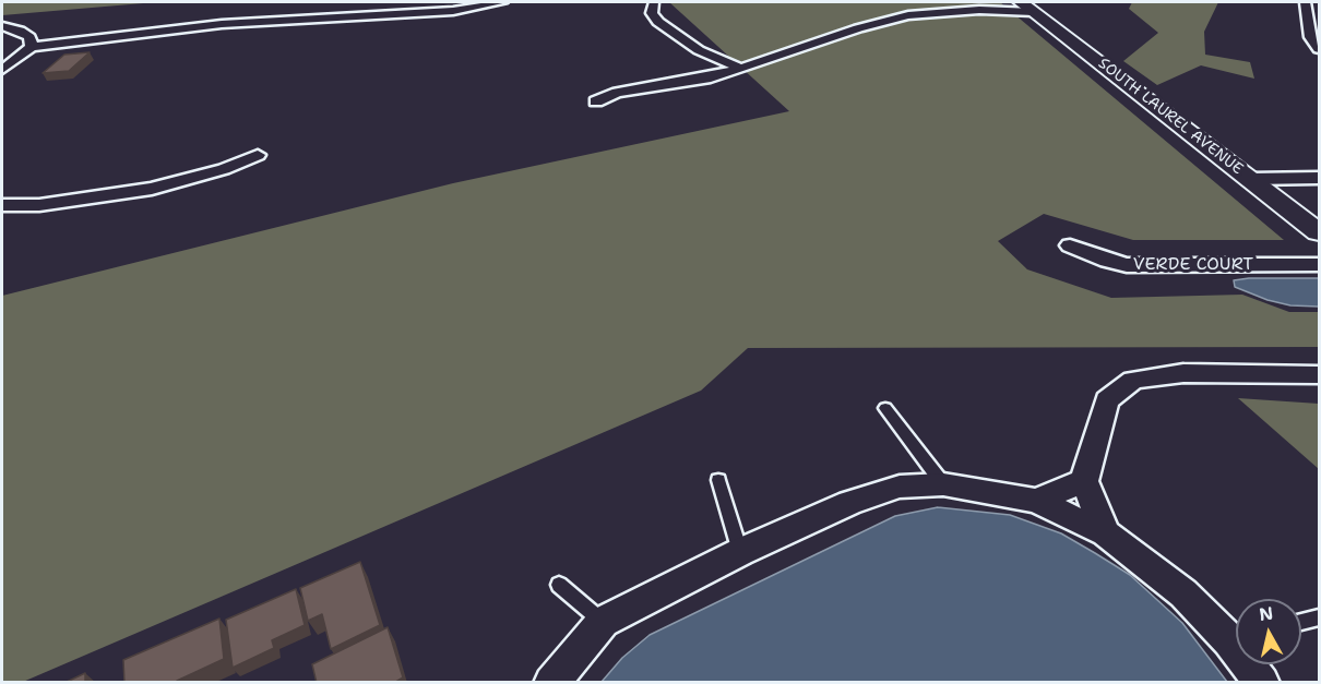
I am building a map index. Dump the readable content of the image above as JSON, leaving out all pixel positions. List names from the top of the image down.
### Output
{
  "streets": {
    "main road": ["SOUTH LAUREL AVENUE"],
    "street": ["VERDE COURT"]
  },
  "north": "top"
}
